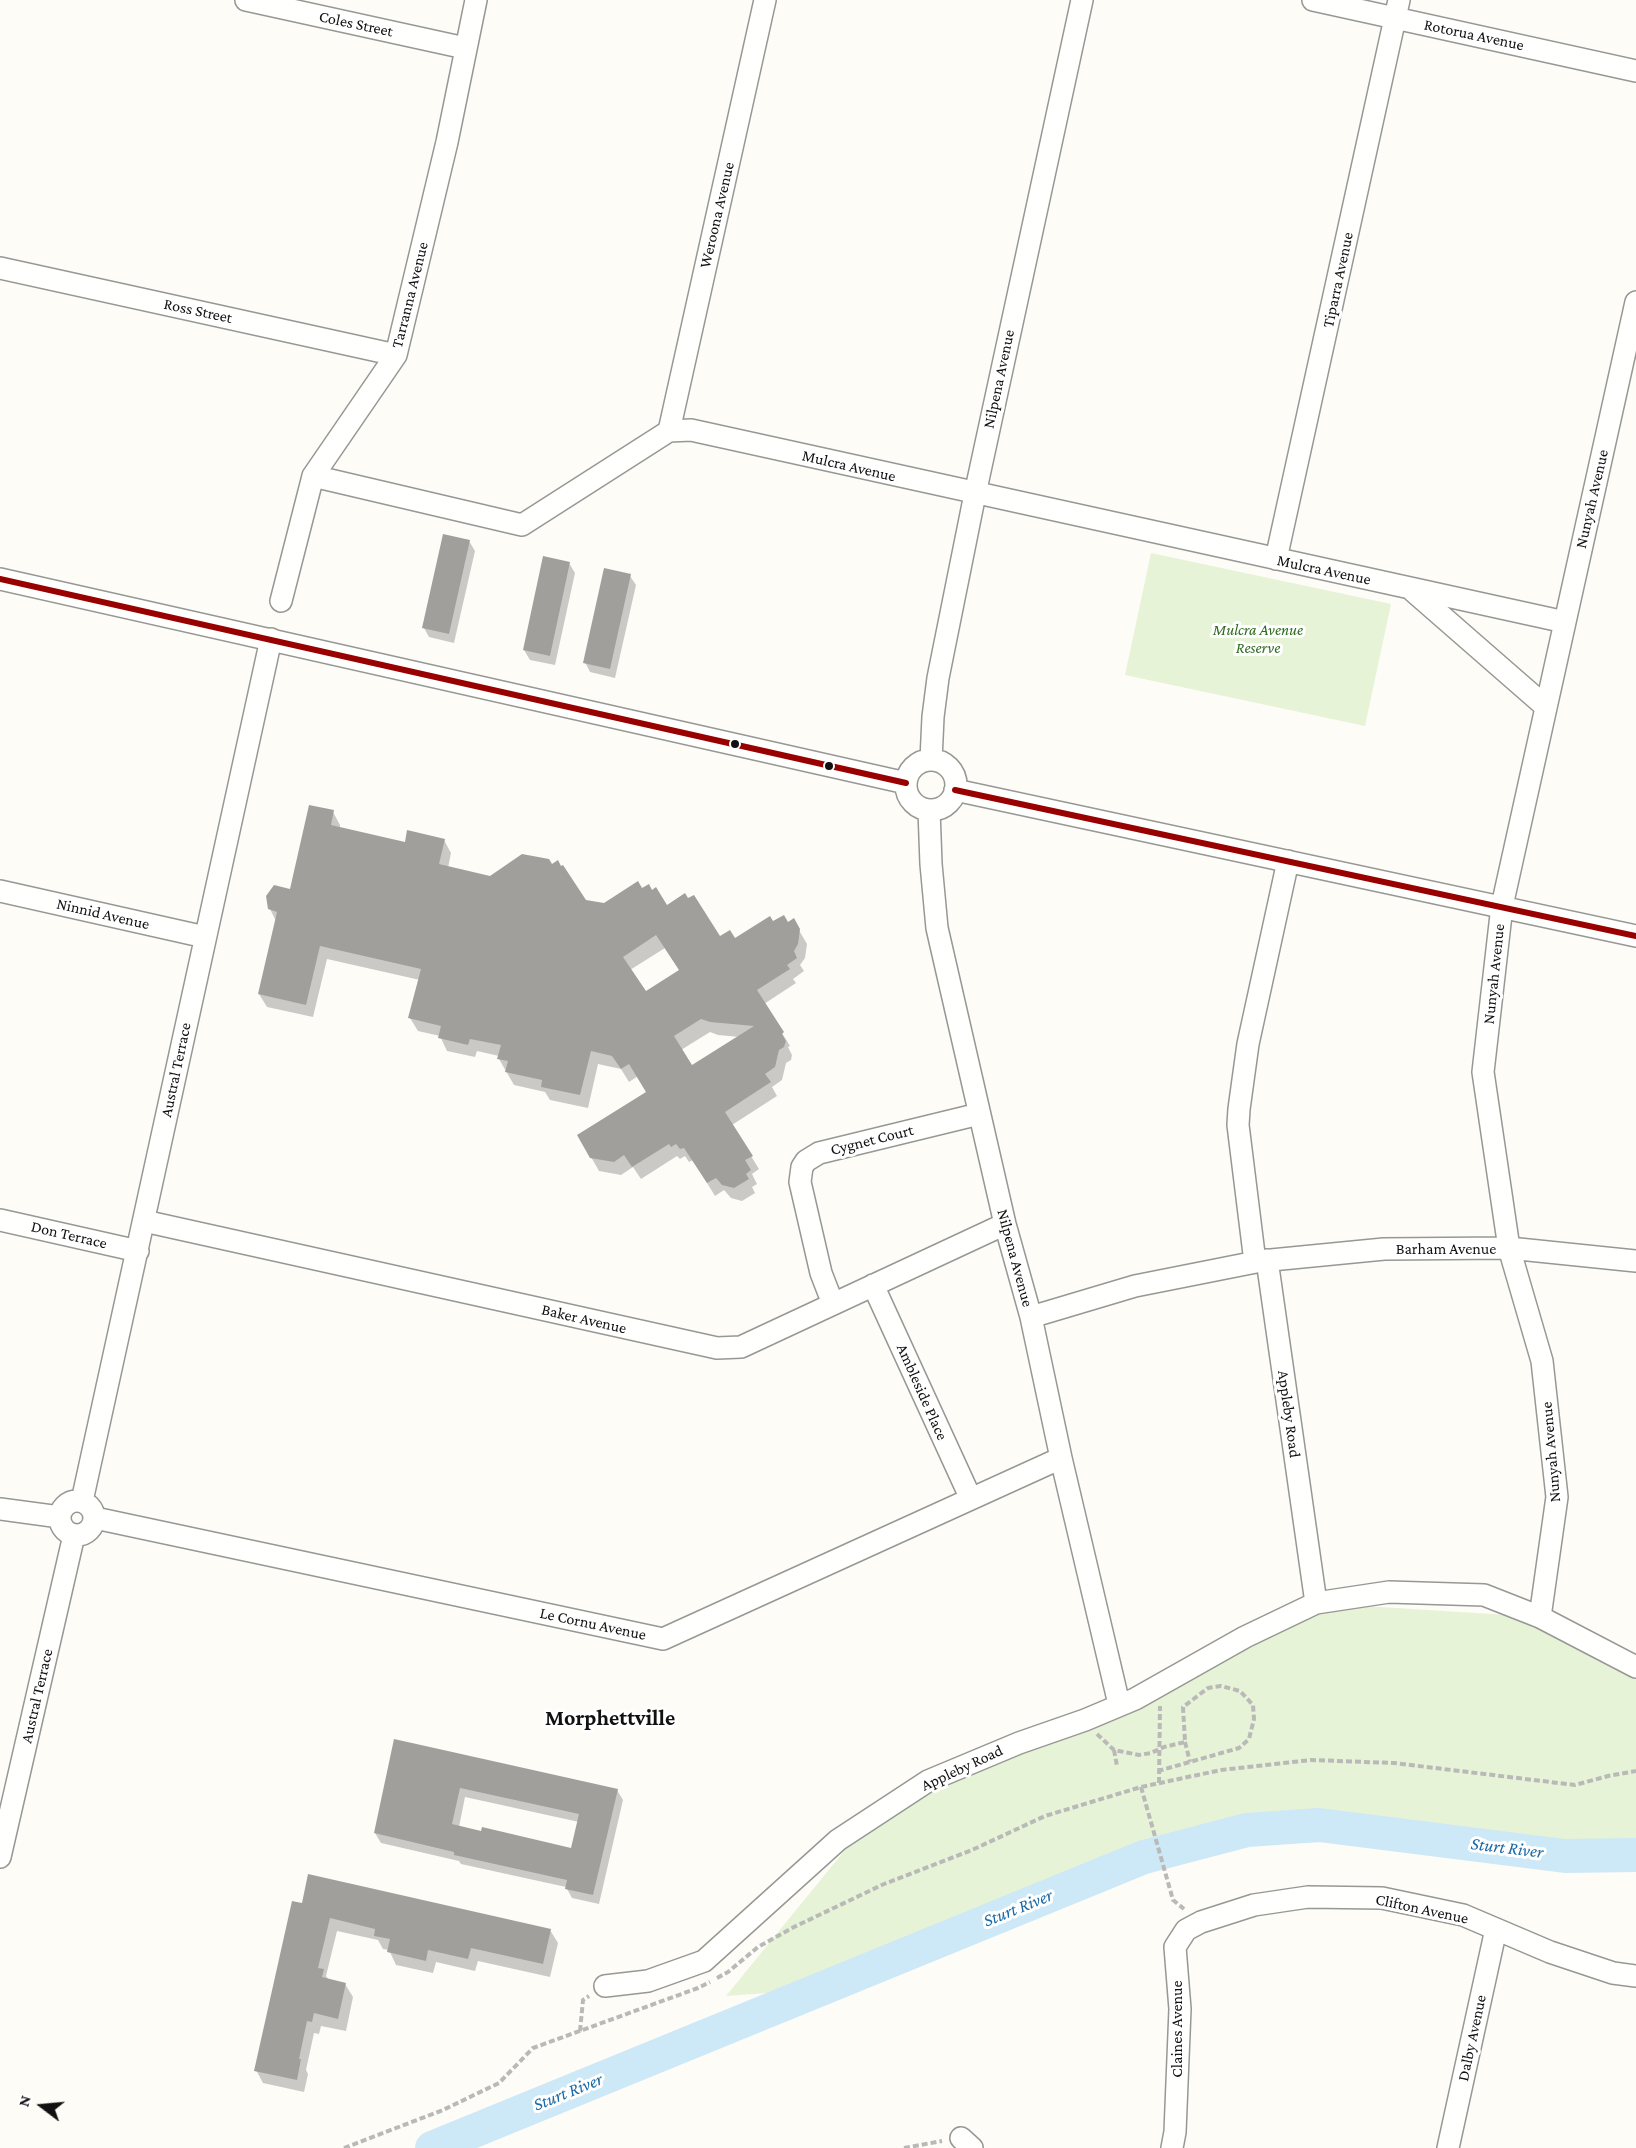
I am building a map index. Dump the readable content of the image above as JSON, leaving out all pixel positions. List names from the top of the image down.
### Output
{
  "streets": {
    "street": [
      "Coles Street",
      "Rotorua Avenue",
      "Weroona Avenue",
      "Tiparra Avenue",
      "Tarranna Avenue",
      "Ross Street",
      "Nilpena Avenue",
      "Mulcra Avenue",
      "Nunyah Avenue",
      "Ninnid Avenue",
      "Austral Terrace",
      "Cygnet Court",
      "Don Terrace",
      "Barham Avenue",
      "Baker Avenue",
      "Ambleside Place",
      "Appleby Road",
      "Le Cornu Avenue",
      "Clifton Avenue",
      "Claines Avenue",
      "Dalby Avenue"
    ]
  },
  "crossings": [
    ["Coles Street", "Tarranna Avenue"],
    ["Rotorua Avenue", "Tiparra Avenue"],
    ["Weroona Avenue", "Mulcra Avenue"],
    ["Tiparra Avenue", "Mulcra Avenue"],
    ["Tarranna Avenue", "Ross Street"],
    ["Nilpena Avenue", "Mulcra Avenue"],
    ["Nilpena Avenue", "Cygnet Court"],
    ["Nilpena Avenue", "Barham Avenue"],
    ["Nilpena Avenue", "Baker Avenue"],
    ["Nilpena Avenue", "Appleby Road"],
    ["Nilpena Avenue", "Le Cornu Avenue"],
    ["Mulcra Avenue", "Nunyah Avenue"],
    ["Nunyah Avenue", "Barham Avenue"],
    ["Nunyah Avenue", "Appleby Road"],
    ["Ninnid Avenue", "Austral Terrace"],
    ["Austral Terrace", "Don Terrace"],
    ["Austral Terrace", "Baker Avenue"],
    ["Austral Terrace", "Le Cornu Avenue"],
    ["Cygnet Court", "Baker Avenue"],
    ["Barham Avenue", "Appleby Road"],
    ["Baker Avenue", "Ambleside Place"],
    ["Ambleside Place", "Le Cornu Avenue"],
    ["Clifton Avenue", "Claines Avenue"],
    ["Clifton Avenue", "Dalby Avenue"]
  ],
  "districts": ["Morphettville"],
  "water": ["Sturt River"],
  "parks": ["Mulcra Avenue Reserve"],
  "north": "left"
}
